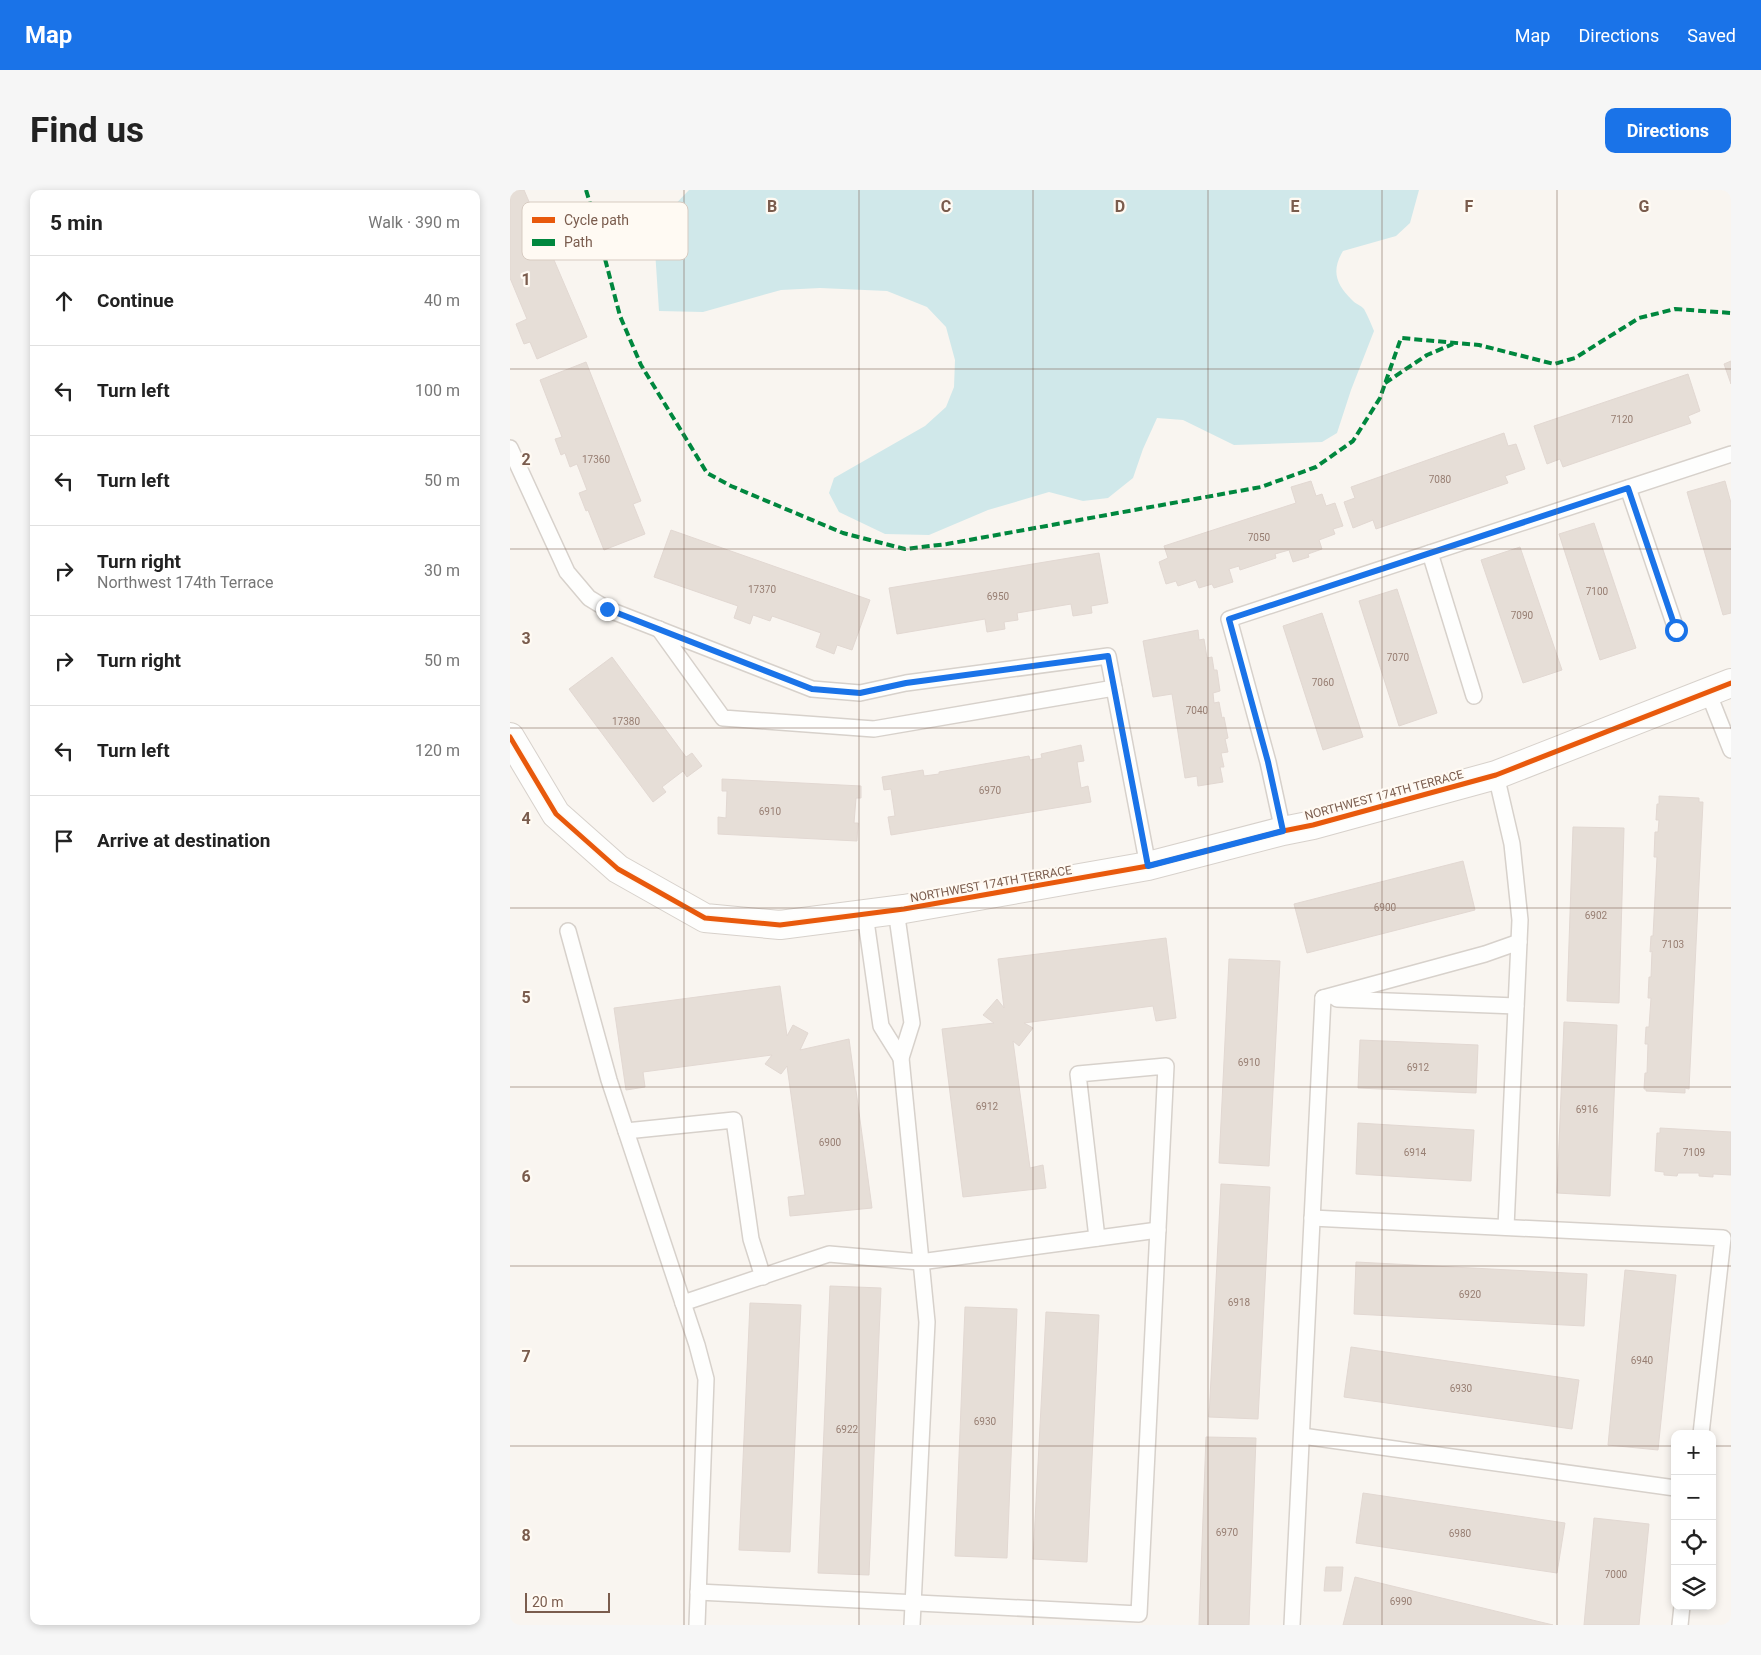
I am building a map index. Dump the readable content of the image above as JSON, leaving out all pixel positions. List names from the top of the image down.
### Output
{
  "streets": {
    "street": ["NORTHWEST 174TH TERRACE"]
  },
  "house_numbers": [
    "7120",
    "17360",
    "7080",
    "7050",
    "17370",
    "7100",
    "6950",
    "7090",
    "7070",
    "7060",
    "7040",
    "17380",
    "6970",
    "6910",
    "6900",
    "6902",
    "7103",
    "6910",
    "6912",
    "6912",
    "6916",
    "6900",
    "6914",
    "7109",
    "6920",
    "6918",
    "6940",
    "6930",
    "6930",
    "6922",
    "6970",
    "6980",
    "7000",
    "6990"
  ],
  "legend": ["Cycle path", "Path"],
  "scale_bar": "20 m",
  "page": {
    "header": "Map",
    "nav": ["Map", "Directions", "Saved"],
    "buttons": "Directions",
    "title": "Find us",
    "heading": ["5 min", "Walk · 390 m"],
    "list": [
      ["Continue", "40 m"],
      ["Turn left", "100 m"],
      ["Turn left", "50 m"],
      ["Turn right", "Northwest 174th Terrace", "30 m"],
      ["Turn right", "50 m"],
      ["Turn left", "120 m"],
      "Arrive at destination"
    ],
    "map_buttons": ["+", "−"],
    "scale": "20 m"
  },
  "grid": {
    "columns": [
      "B",
      "C",
      "D",
      "E",
      "F",
      "G"
    ],
    "rows": [
      "1",
      "2",
      "3",
      "4",
      "5",
      "6",
      "7",
      "8"
    ]
  }
}
